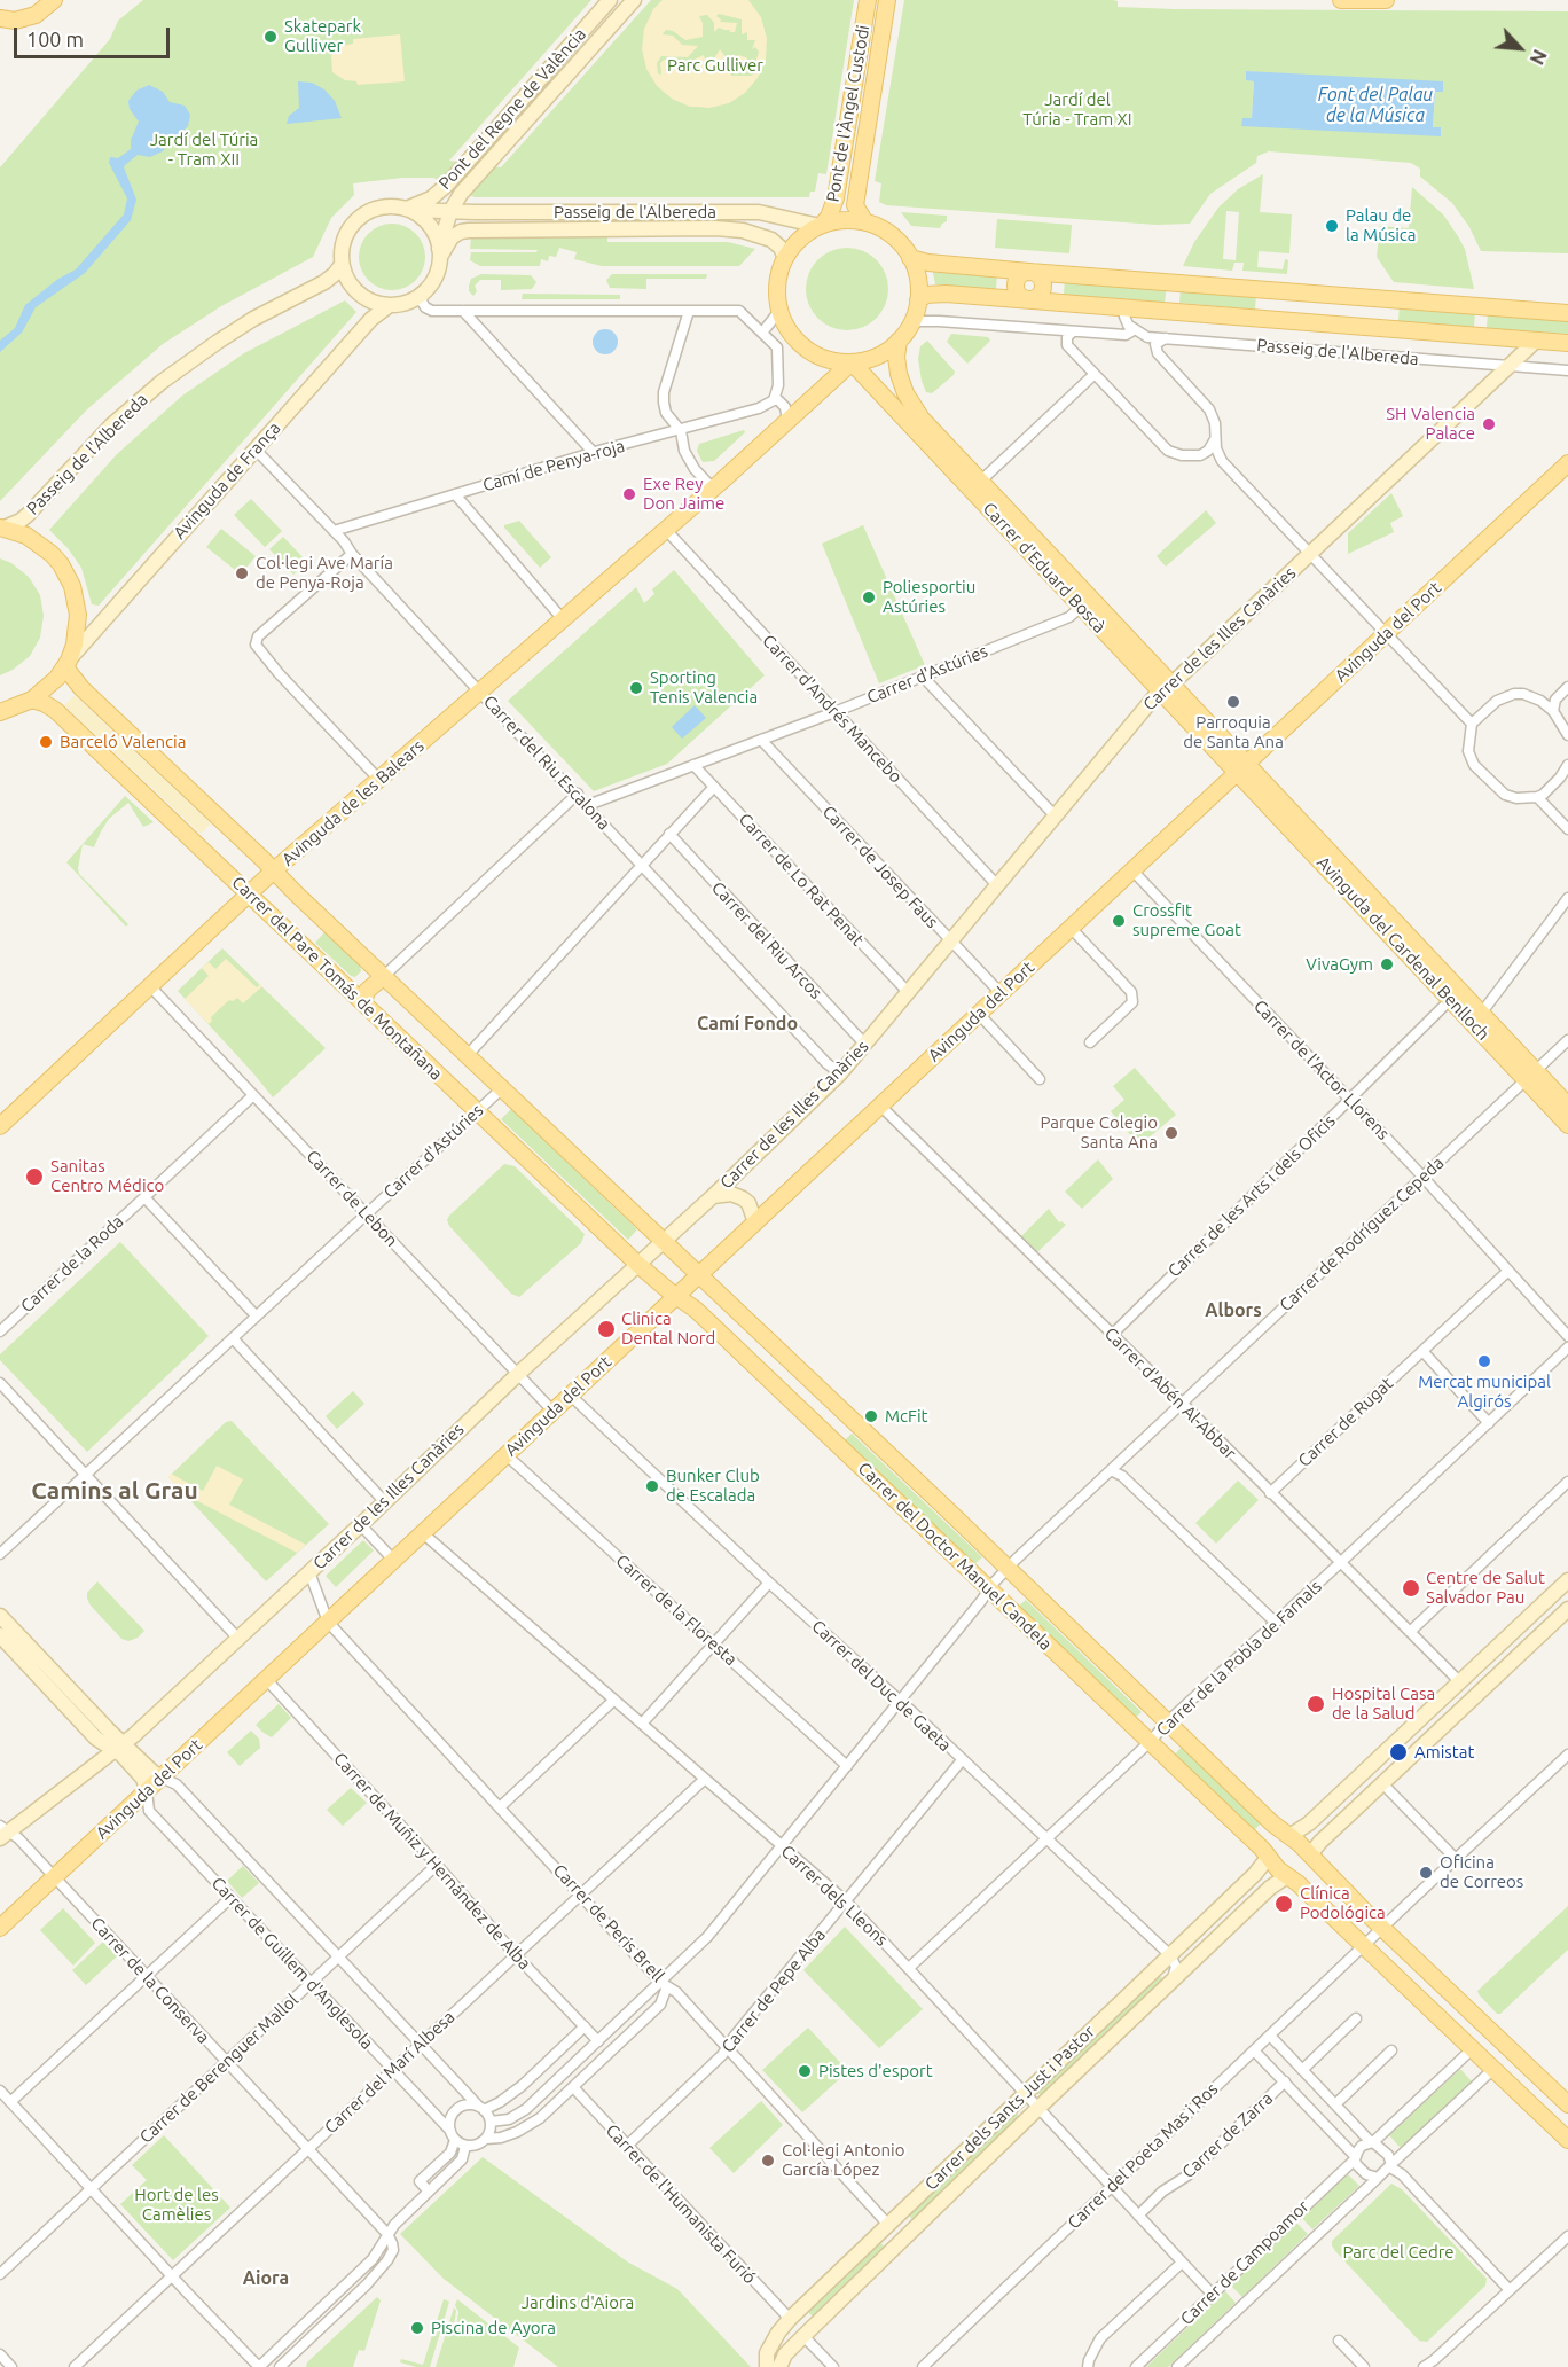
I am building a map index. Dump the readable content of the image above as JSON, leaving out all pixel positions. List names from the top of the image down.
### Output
{
  "streets": {
    "main road": [
      "Pont de l'Àngel Custodi",
      "Passeig de l'Albereda",
      "Carrer d'Eduard Boscà",
      "Avinguda del Port",
      "Avinguda de les Balears",
      "Avinguda del Cardenal Benlloch",
      "Carrer del Pare Tomás de Montañana",
      "Carrer del Doctor Manuel Candela"
    ],
    "street": [
      "Pont del Regne de València",
      "Camí de Penya-roja",
      "Avinguda de França",
      "Carrer de les Illes Canàries",
      "Carrer d'Astúries",
      "Carrer d'Andrés Mancebo",
      "Carrer del Riu Escalona",
      "Carrer de Josep Faus",
      "Carrer de Lo Rat Penat",
      "Carrer del Riu Arcos",
      "Carrer de l'Actor Llorens",
      "Carrer de les Arts i dels Oficis",
      "Carrer de Lebon",
      "Carrer de Rodríguez Cepeda",
      "Carrer de la Roda",
      "Carrer d'Abén Al-Abbar",
      "Carrer de Rugat",
      "Carrer de la Floresta",
      "Carrer de la Pobla de Farnals",
      "Carrer del Duc de Gaeta",
      "Carrer de Muñiz y Hernández de Alba",
      "Carrer dels Lleons",
      "Carrer de Peris Brell",
      "Carrer de Guillem d'Anglesola",
      "Carrer de la Conserva",
      "Carrer de Pepe Alba",
      "Carrer de Berenguer Mallol",
      "Carrer del Marí Albesa",
      "Carrer dels Sants Just i Pastor",
      "Carrer de Zarra",
      "Carrer del Poeta Mas i Ros",
      "Carrer de l'Humanista Furió",
      "Carrer de Campoamor"
    ]
  },
  "crossings": [
    ["Pont del Regne de València", "Passeig de l'Albereda"],
    ["Pont del Regne de València", "Avinguda de França"],
    ["Pont de l'Àngel Custodi", "Passeig de l'Albereda"],
    ["Pont de l'Àngel Custodi", "Carrer d'Eduard Boscà"],
    ["Pont de l'Àngel Custodi", "Avinguda de les Balears"],
    ["Passeig de l'Albereda", "Avinguda de França"],
    ["Passeig de l'Albereda", "Carrer d'Eduard Boscà"],
    ["Passeig de l'Albereda", "Carrer de les Illes Canàries"],
    ["Passeig de l'Albereda", "Avinguda de les Balears"],
    ["Camí de Penya-roja", "Carrer del Riu Escalona"],
    ["Avinguda de França", "Carrer del Riu Escalona"],
    ["Avinguda de França", "Carrer del Pare Tomás de Montañana"],
    ["Carrer d'Eduard Boscà", "Avinguda del Port"],
    ["Carrer d'Eduard Boscà", "Carrer de les Illes Canàries"],
    ["Carrer d'Eduard Boscà", "Carrer d'Astúries"],
    ["Carrer d'Eduard Boscà", "Avinguda de les Balears"],
    ["Carrer d'Eduard Boscà", "Avinguda del Cardenal Benlloch"],
    ["Avinguda del Port", "Carrer de Josep Faus"],
    ["Avinguda del Port", "Avinguda del Cardenal Benlloch"],
    ["Avinguda del Port", "Carrer de l'Actor Llorens"],
    ["Avinguda del Port", "Carrer de Lebon"],
    ["Avinguda del Port", "Carrer d'Abén Al-Abbar"],
    ["Avinguda del Port", "Carrer del Doctor Manuel Candela"],
    ["Avinguda del Port", "Carrer de la Floresta"],
    ["Avinguda del Port", "Carrer del Duc de Gaeta"],
    ["Avinguda del Port", "Carrer de Muñiz y Hernández de Alba"],
    ["Avinguda del Port", "Carrer dels Lleons"],
    ["Avinguda del Port", "Carrer de Peris Brell"],
    ["Avinguda del Port", "Carrer de Guillem d'Anglesola"],
    ["Avinguda del Port", "Carrer de la Conserva"],
    ["Carrer de les Illes Canàries", "Carrer d'Andrés Mancebo"],
    ["Carrer de les Illes Canàries", "Carrer del Riu Escalona"],
    ["Carrer de les Illes Canàries", "Carrer de Josep Faus"],
    ["Carrer de les Illes Canàries", "Carrer de Lo Rat Penat"],
    ["Carrer de les Illes Canàries", "Carrer del Riu Arcos"],
    ["Carrer de les Illes Canàries", "Carrer del Pare Tomás de Montañana"],
    ["Carrer de les Illes Canàries", "Carrer de Lebon"],
    ["Carrer de les Illes Canàries", "Carrer del Doctor Manuel Candela"],
    ["Carrer de les Illes Canàries", "Carrer de la Conserva"],
    ["Carrer d'Astúries", "Carrer d'Andrés Mancebo"],
    ["Carrer d'Astúries", "Carrer del Riu Escalona"],
    ["Carrer d'Astúries", "Carrer de Josep Faus"],
    ["Carrer d'Astúries", "Carrer de Lo Rat Penat"],
    ["Carrer d'Astúries", "Carrer del Pare Tomás de Montañana"],
    ["Carrer d'Astúries", "Carrer de Lebon"],
    ["Carrer d'Andrés Mancebo", "Avinguda de les Balears"],
    ["Carrer del Riu Escalona", "Avinguda de les Balears"],
    ["Avinguda de les Balears", "Carrer del Pare Tomás de Montañana"],
    ["Avinguda de les Balears", "Carrer de Lebon"],
    ["Avinguda del Cardenal Benlloch", "Carrer de les Arts i dels Oficis"],
    ["Avinguda del Cardenal Benlloch", "Carrer de Rodríguez Cepeda"],
    ["Carrer del Pare Tomás de Montañana", "Carrer del Doctor Manuel Candela"],
    ["Carrer de l'Actor Llorens", "Carrer de les Arts i dels Oficis"],
    ["Carrer de l'Actor Llorens", "Carrer de Rodríguez Cepeda"],
    ["Carrer de l'Actor Llorens", "Carrer de Rugat"],
    ["Carrer de les Arts i dels Oficis", "Carrer d'Abén Al-Abbar"],
    ["Carrer de Lebon", "Carrer de la Roda"],
    ["Carrer de Rodríguez Cepeda", "Carrer d'Abén Al-Abbar"],
    ["Carrer de Rodríguez Cepeda", "Carrer del Doctor Manuel Candela"],
    ["Carrer de Rodríguez Cepeda", "Carrer de la Floresta"],
    ["Carrer de Rodríguez Cepeda", "Carrer del Duc de Gaeta"],
    ["Carrer de Rodríguez Cepeda", "Carrer dels Lleons"],
    ["Carrer de Rodríguez Cepeda", "Carrer de Peris Brell"],
    ["Carrer d'Abén Al-Abbar", "Carrer de Rugat"],
    ["Carrer d'Abén Al-Abbar", "Carrer de la Pobla de Farnals"],
    ["Carrer del Doctor Manuel Candela", "Carrer de la Pobla de Farnals"],
    ["Carrer del Doctor Manuel Candela", "Carrer dels Sants Just i Pastor"],
    ["Carrer de la Pobla de Farnals", "Carrer del Duc de Gaeta"],
    ["Carrer de la Pobla de Farnals", "Carrer dels Lleons"],
    ["Carrer del Duc de Gaeta", "Carrer de Pepe Alba"],
    ["Carrer del Duc de Gaeta", "Carrer dels Sants Just i Pastor"],
    ["Carrer de Muñiz y Hernández de Alba", "Carrer de Berenguer Mallol"],
    ["Carrer de Muñiz y Hernández de Alba", "Carrer del Marí Albesa"],
    ["Carrer dels Lleons", "Carrer de Pepe Alba"],
    ["Carrer dels Lleons", "Carrer del Marí Albesa"],
    ["Carrer dels Lleons", "Carrer dels Sants Just i Pastor"],
    ["Carrer dels Lleons", "Carrer de Zarra"],
    ["Carrer dels Lleons", "Carrer del Poeta Mas i Ros"],
    ["Carrer dels Lleons", "Carrer de Campoamor"],
    ["Carrer de Peris Brell", "Carrer de Pepe Alba"],
    ["Carrer de Peris Brell", "Carrer del Marí Albesa"],
    ["Carrer de Peris Brell", "Carrer dels Sants Just i Pastor"],
    ["Carrer de Guillem d'Anglesola", "Carrer de Berenguer Mallol"],
    ["Carrer de Guillem d'Anglesola", "Carrer del Marí Albesa"],
    ["Carrer de la Conserva", "Carrer de Berenguer Mallol"],
    ["Carrer de la Conserva", "Carrer del Marí Albesa"],
    ["Carrer de Pepe Alba", "Carrer de l'Humanista Furió"],
    ["Carrer dels Sants Just i Pastor", "Carrer de l'Humanista Furió"]
  ],
  "districts": [
    "Camí Fondo",
    "Albors",
    "Camins al Grau",
    "Aiora"
  ],
  "water": ["Font del Palau de la Música"],
  "parks": [
    "Parc Gulliver",
    "Jardí del Túria - Tram XI",
    "Jardí del Túria - Tram XII",
    "Hort de les Camèlies",
    "Parc del Cedre",
    "Jardins d'Aiora"
  ],
  "places": [
    "Skatepark Gulliver",
    "Palau de la Música",
    "SH Valencia Palace",
    "Exe Rey Don Jaime",
    "Col·legi Ave María de Penya-Roja",
    "Poliesportiu Astúries",
    "Sporting Tenis Valencia",
    "Parroquia de Santa Ana",
    "Barceló Valencia",
    "Crossfit supreme Goat",
    "VivaGym",
    "Parque Colegio Santa Ana",
    "Sanitas Centro Médico",
    "Clinica Dental Nord",
    "Mercat municipal Algirós",
    "McFit",
    "Bunker Club de Escalada",
    "Centre de Salut Salvador Pau",
    "Hospital Casa de la Salud",
    "Amistat",
    "Oficina de Correos",
    "Clínica Podológica",
    "Pistes d'esport",
    "Col·legi Antonio García López",
    "Piscina de Ayora"
  ],
  "scale_bar": "100 m",
  "north": "bottom right"
}
